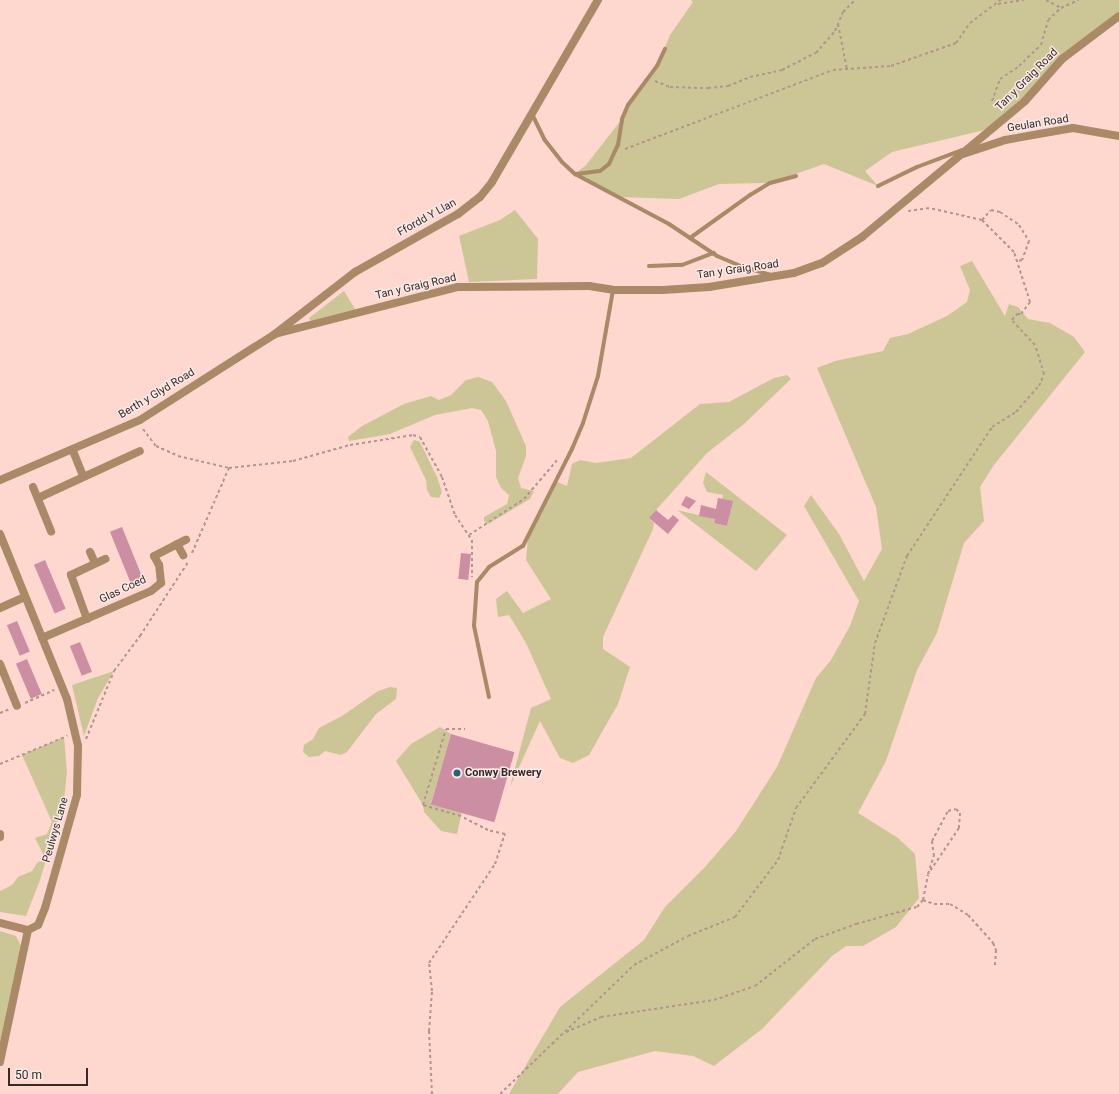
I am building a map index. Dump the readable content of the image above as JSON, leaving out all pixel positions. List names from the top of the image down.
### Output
{
  "streets": {
    "street": [
      "Tan y Graig Road",
      "Geulan Road",
      "Ffordd Y Llan",
      "Berth y Glyd Road",
      "Glas Coed",
      "Peulwys Lane"
    ]
  },
  "crossings": [
    ["Tan y Graig Road", "Geulan Road"],
    ["Tan y Graig Road", "Ffordd Y Llan"],
    ["Tan y Graig Road", "Berth y Glyd Road"],
    ["Ffordd Y Llan", "Berth y Glyd Road"],
    ["Glas Coed", "Peulwys Lane"]
  ],
  "places": ["Conwy Brewery"],
  "scale_bar": "50 m"
}
